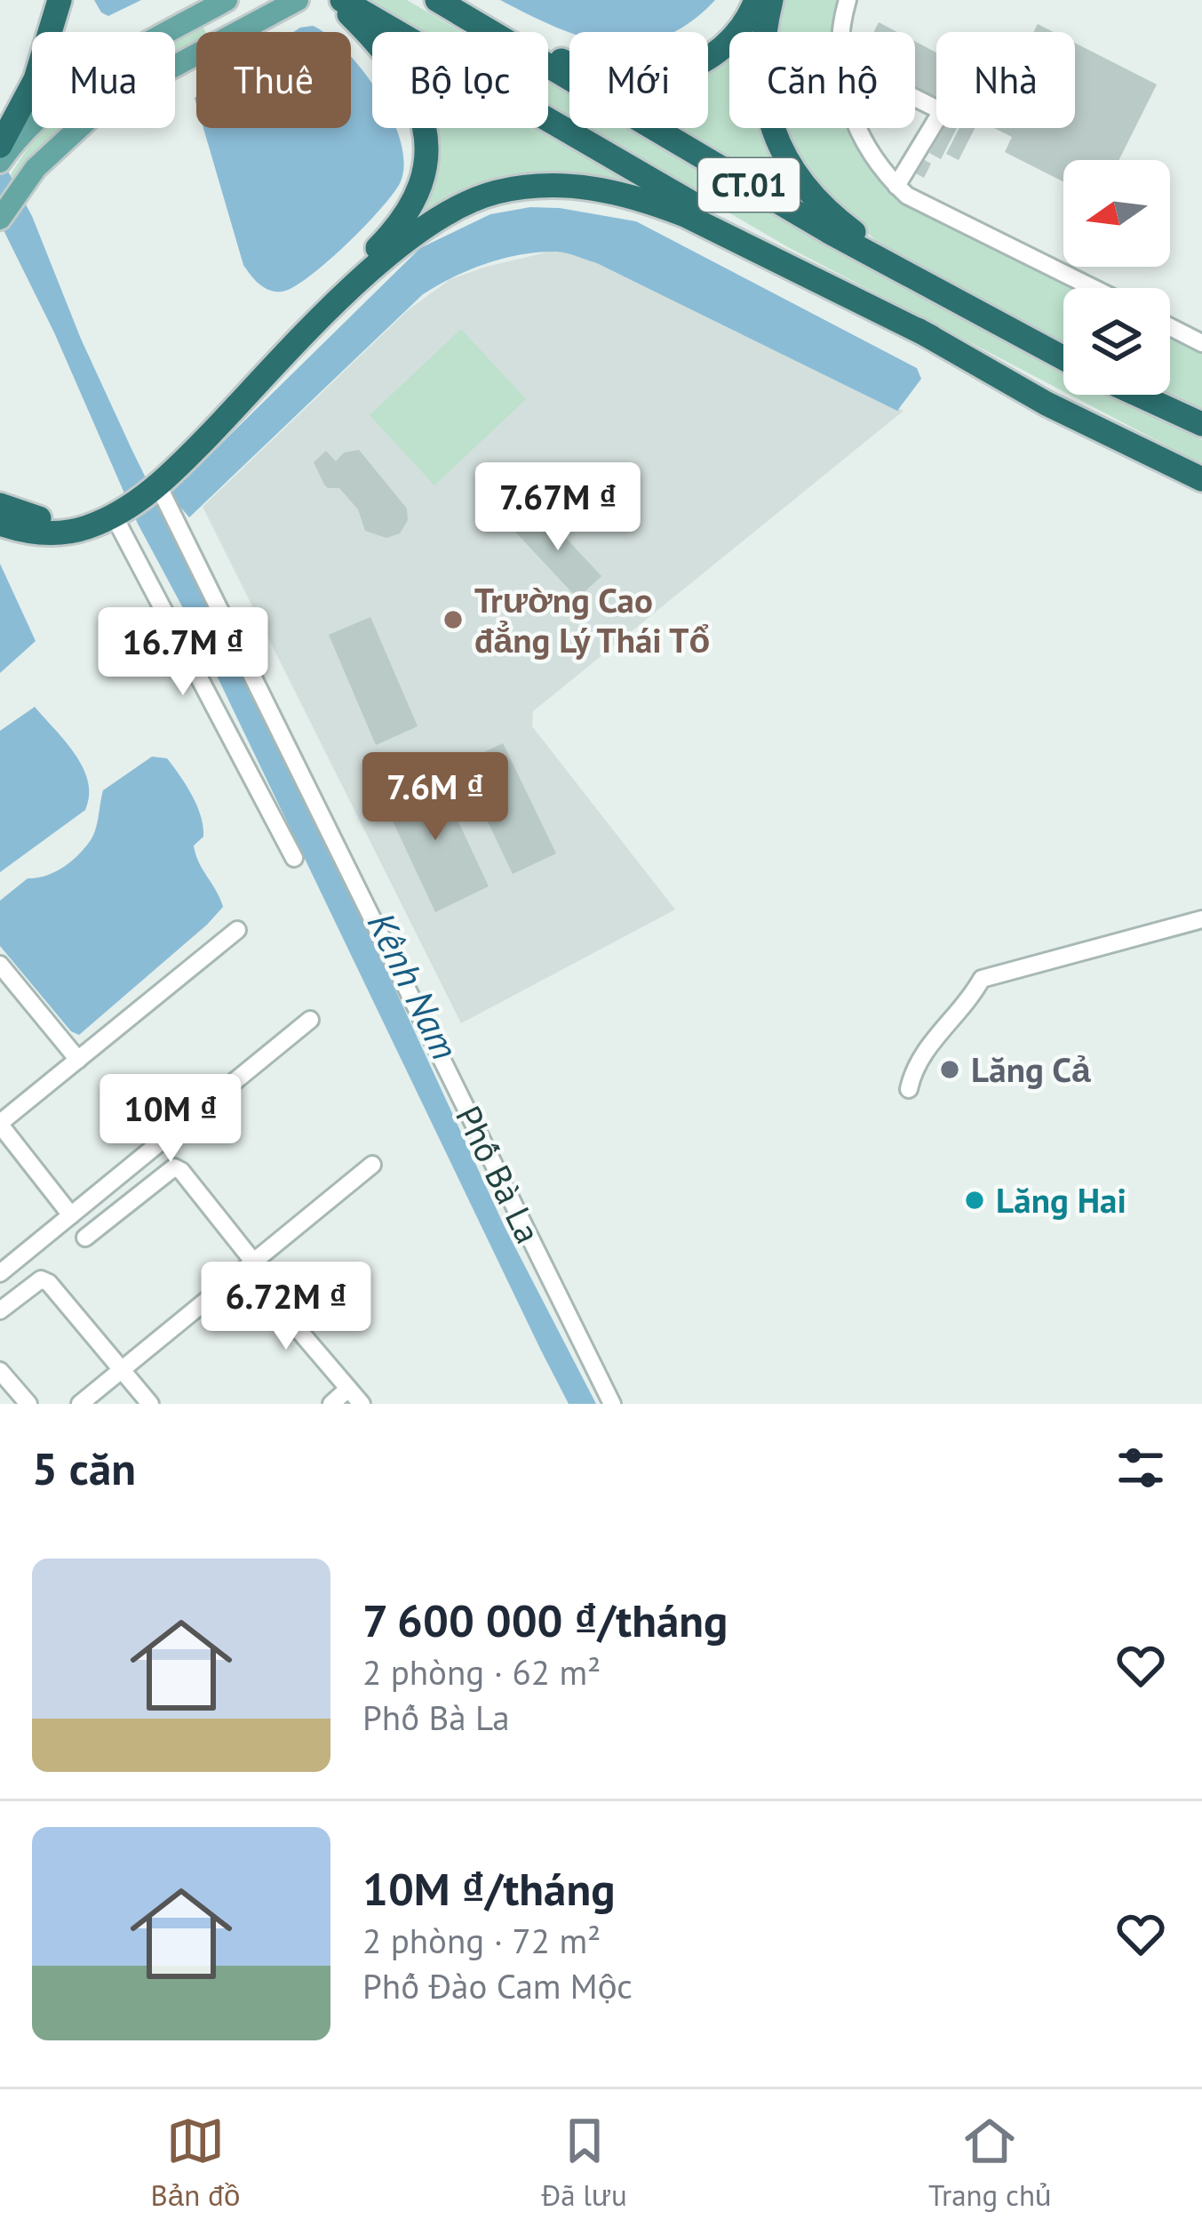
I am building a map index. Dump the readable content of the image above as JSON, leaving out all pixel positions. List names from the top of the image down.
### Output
{
  "streets": {
    "highway": ["CT.01"],
    "street": ["Phố Bà La"]
  },
  "water": ["Kênh Nam"],
  "places": ["Trường Cao đẳng Lý Thái Tổ", "Lăng Cả", "Lăng Hai"],
  "north": "left",
  "page": {
    "chip": [
      "Mua",
      "Thuê",
      "Bộ lọc",
      "Mới",
      "Căn hộ",
      "Nhà"
    ],
    "price": [
      "7.67M ₫",
      "16.7M ₫",
      "7.6M ₫",
      "10M ₫",
      "6.72M ₫"
    ],
    "heading": "5 căn",
    "list": [
      {
        "name": "7 600 000 ₫/tháng",
        "note": "2 phòng · 62 m² · Phố Bà La"
      },
      {
        "name": "10M ₫/tháng",
        "note": "2 phòng · 72 m² · Phố Đào Cam Mộc"
      }
    ],
    "tabs": ["Bản đồ", "Đã lưu", "Trang chủ"]
  }
}
